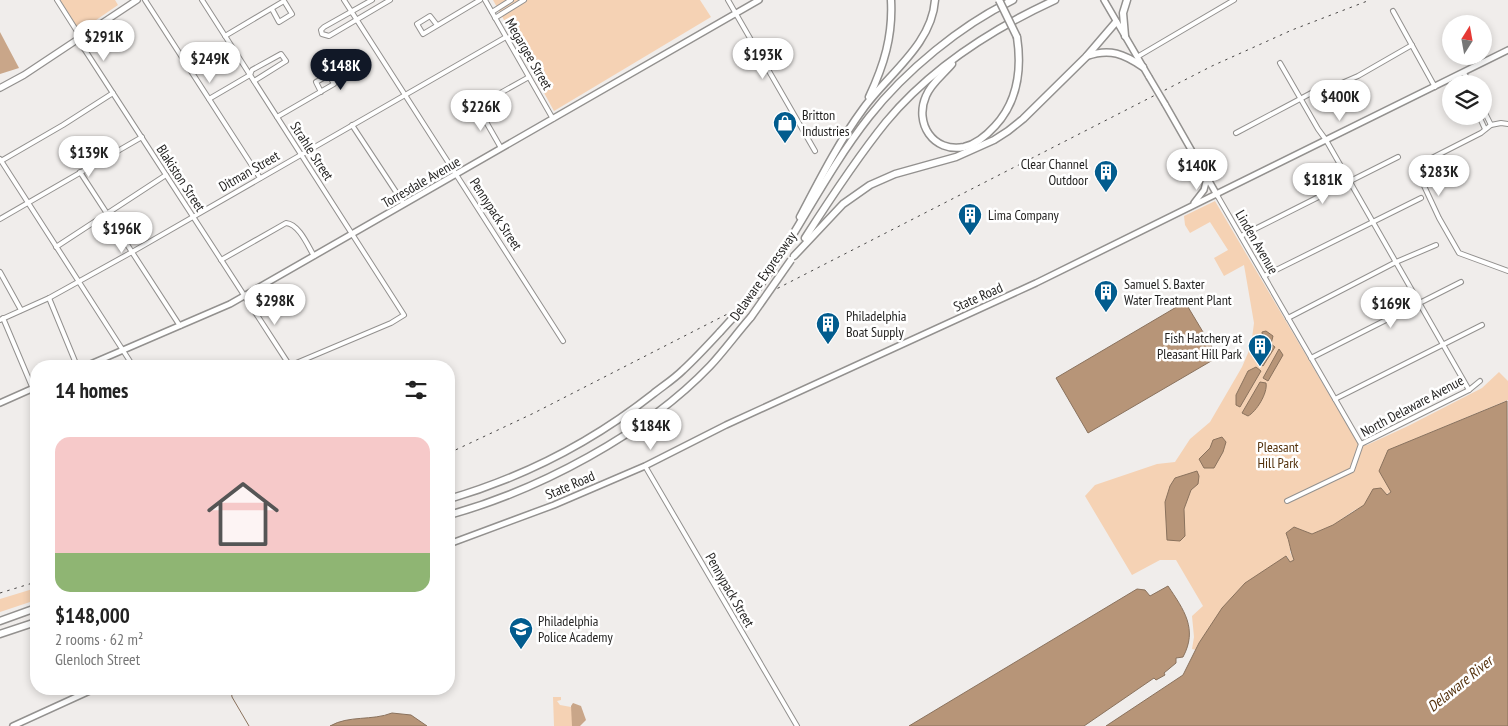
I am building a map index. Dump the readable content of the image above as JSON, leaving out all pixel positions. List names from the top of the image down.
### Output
{
  "streets": {
    "highway": ["Delaware Expressway"],
    "main road": ["Torresdale Avenue", "Linden Avenue", "State Road"],
    "street": [
      "Megargee Street",
      "Strahle Street",
      "Ditman Street",
      "Blakiston Street",
      "Pennypack Street",
      "North Delaware Avenue"
    ]
  },
  "crossings": [
    ["Megargee Street", "Ditman Street"],
    ["Megargee Street", "Torresdale Avenue"],
    ["Strahle Street", "Ditman Street"],
    ["Strahle Street", "Torresdale Avenue"],
    ["Ditman Street", "Blakiston Street"],
    ["Ditman Street", "Pennypack Street"],
    ["Blakiston Street", "Torresdale Avenue"],
    ["Torresdale Avenue", "Pennypack Street"],
    ["Pennypack Street", "State Road"],
    ["Linden Avenue", "State Road"],
    ["Linden Avenue", "North Delaware Avenue"]
  ],
  "water": ["Delaware River"],
  "parks": ["Pleasant Hill Park"],
  "places": {
    "shop": ["Britton Industries"],
    "building": [
      "Clear Channel Outdoor",
      "Lima Company",
      "Samuel S. Baxter Water Treatment Plant",
      "Philadelphia Boat Supply",
      "Fish Hatchery at Pleasant Hill Park"
    ],
    "school or university": ["Philadelphia Police Academy"]
  },
  "north": "top",
  "page": {
    "price": [
      "$291K",
      "$193K",
      "$249K",
      "$148K",
      "$400K",
      "$226K",
      "$139K",
      "$140K",
      "$283K",
      "$181K",
      "$196K",
      "$298K",
      "$169K",
      "$184K"
    ],
    "heading": "14 homes",
    "list": [
      {
        "name": "$148,000",
        "note": "2 rooms · 62 m² · Glenloch Street"
      }
    ]
  }
}
